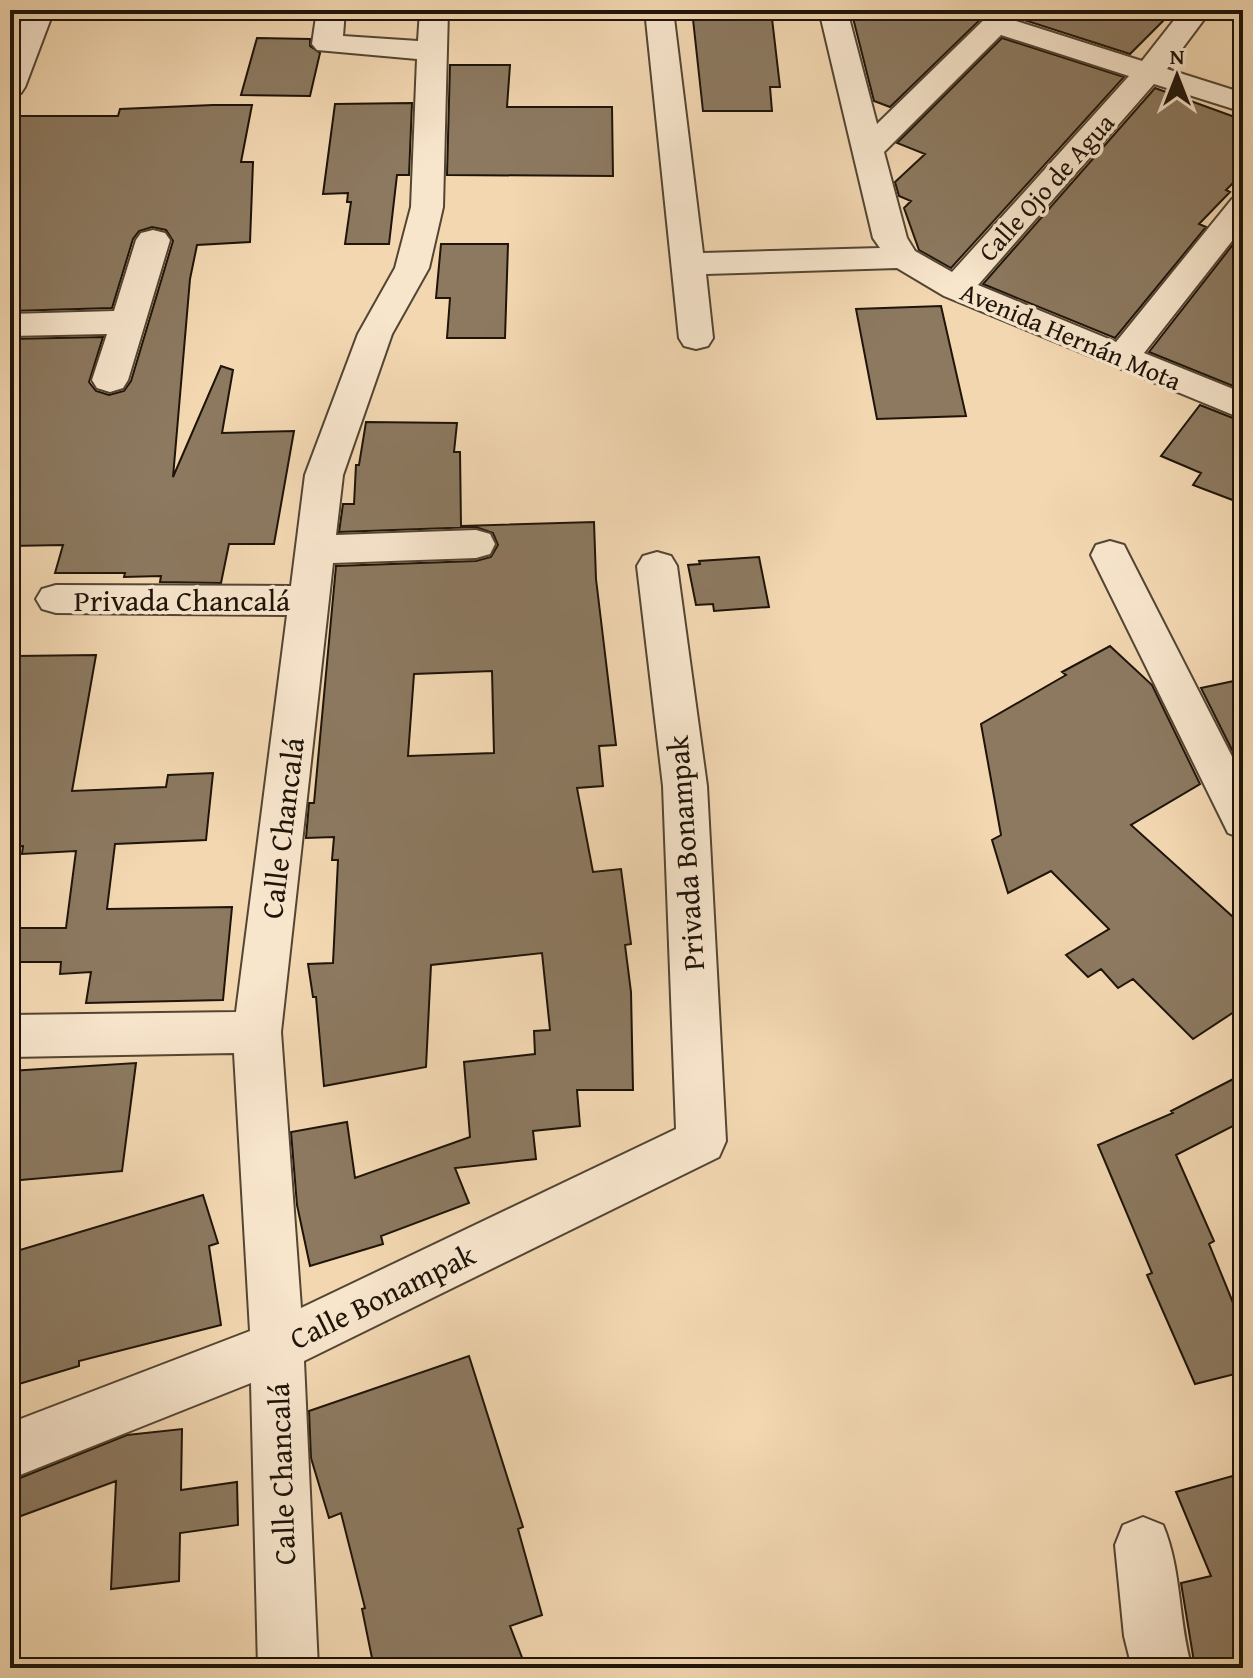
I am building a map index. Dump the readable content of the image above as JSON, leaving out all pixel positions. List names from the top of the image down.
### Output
{
  "streets": {
    "street": [
      "Calle Ojo de Agua",
      "Avenida Hernán Mota",
      "Privada Chancalá",
      "Calle Chancalá",
      "Privada Bonampak",
      "Calle Bonampak"
    ]
  },
  "crossings": [
    ["Calle Ojo de Agua", "Avenida Hernán Mota"],
    ["Privada Chancalá", "Calle Chancalá"],
    ["Calle Chancalá", "Calle Bonampak"],
    ["Privada Bonampak", "Calle Bonampak"]
  ],
  "north": "top"
}
